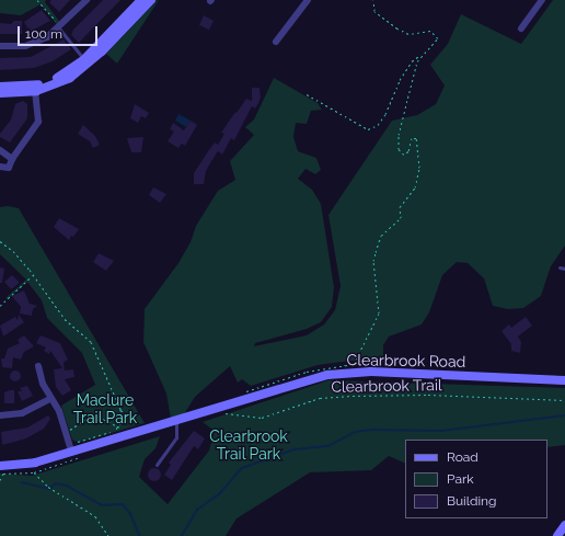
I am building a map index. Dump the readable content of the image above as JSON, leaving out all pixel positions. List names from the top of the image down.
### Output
{
  "streets": {
    "main road": ["Clearbrook Road"],
    "path": ["Clearbrook Trail"]
  },
  "crossings": [
    ["Clearbrook Road", "Clearbrook Trail"]
  ],
  "parks": ["Maclure Trail Park", "Clearbrook Trail Park"],
  "legend": ["Road", "Park", "Building"],
  "scale_bar": "100 m"
}
